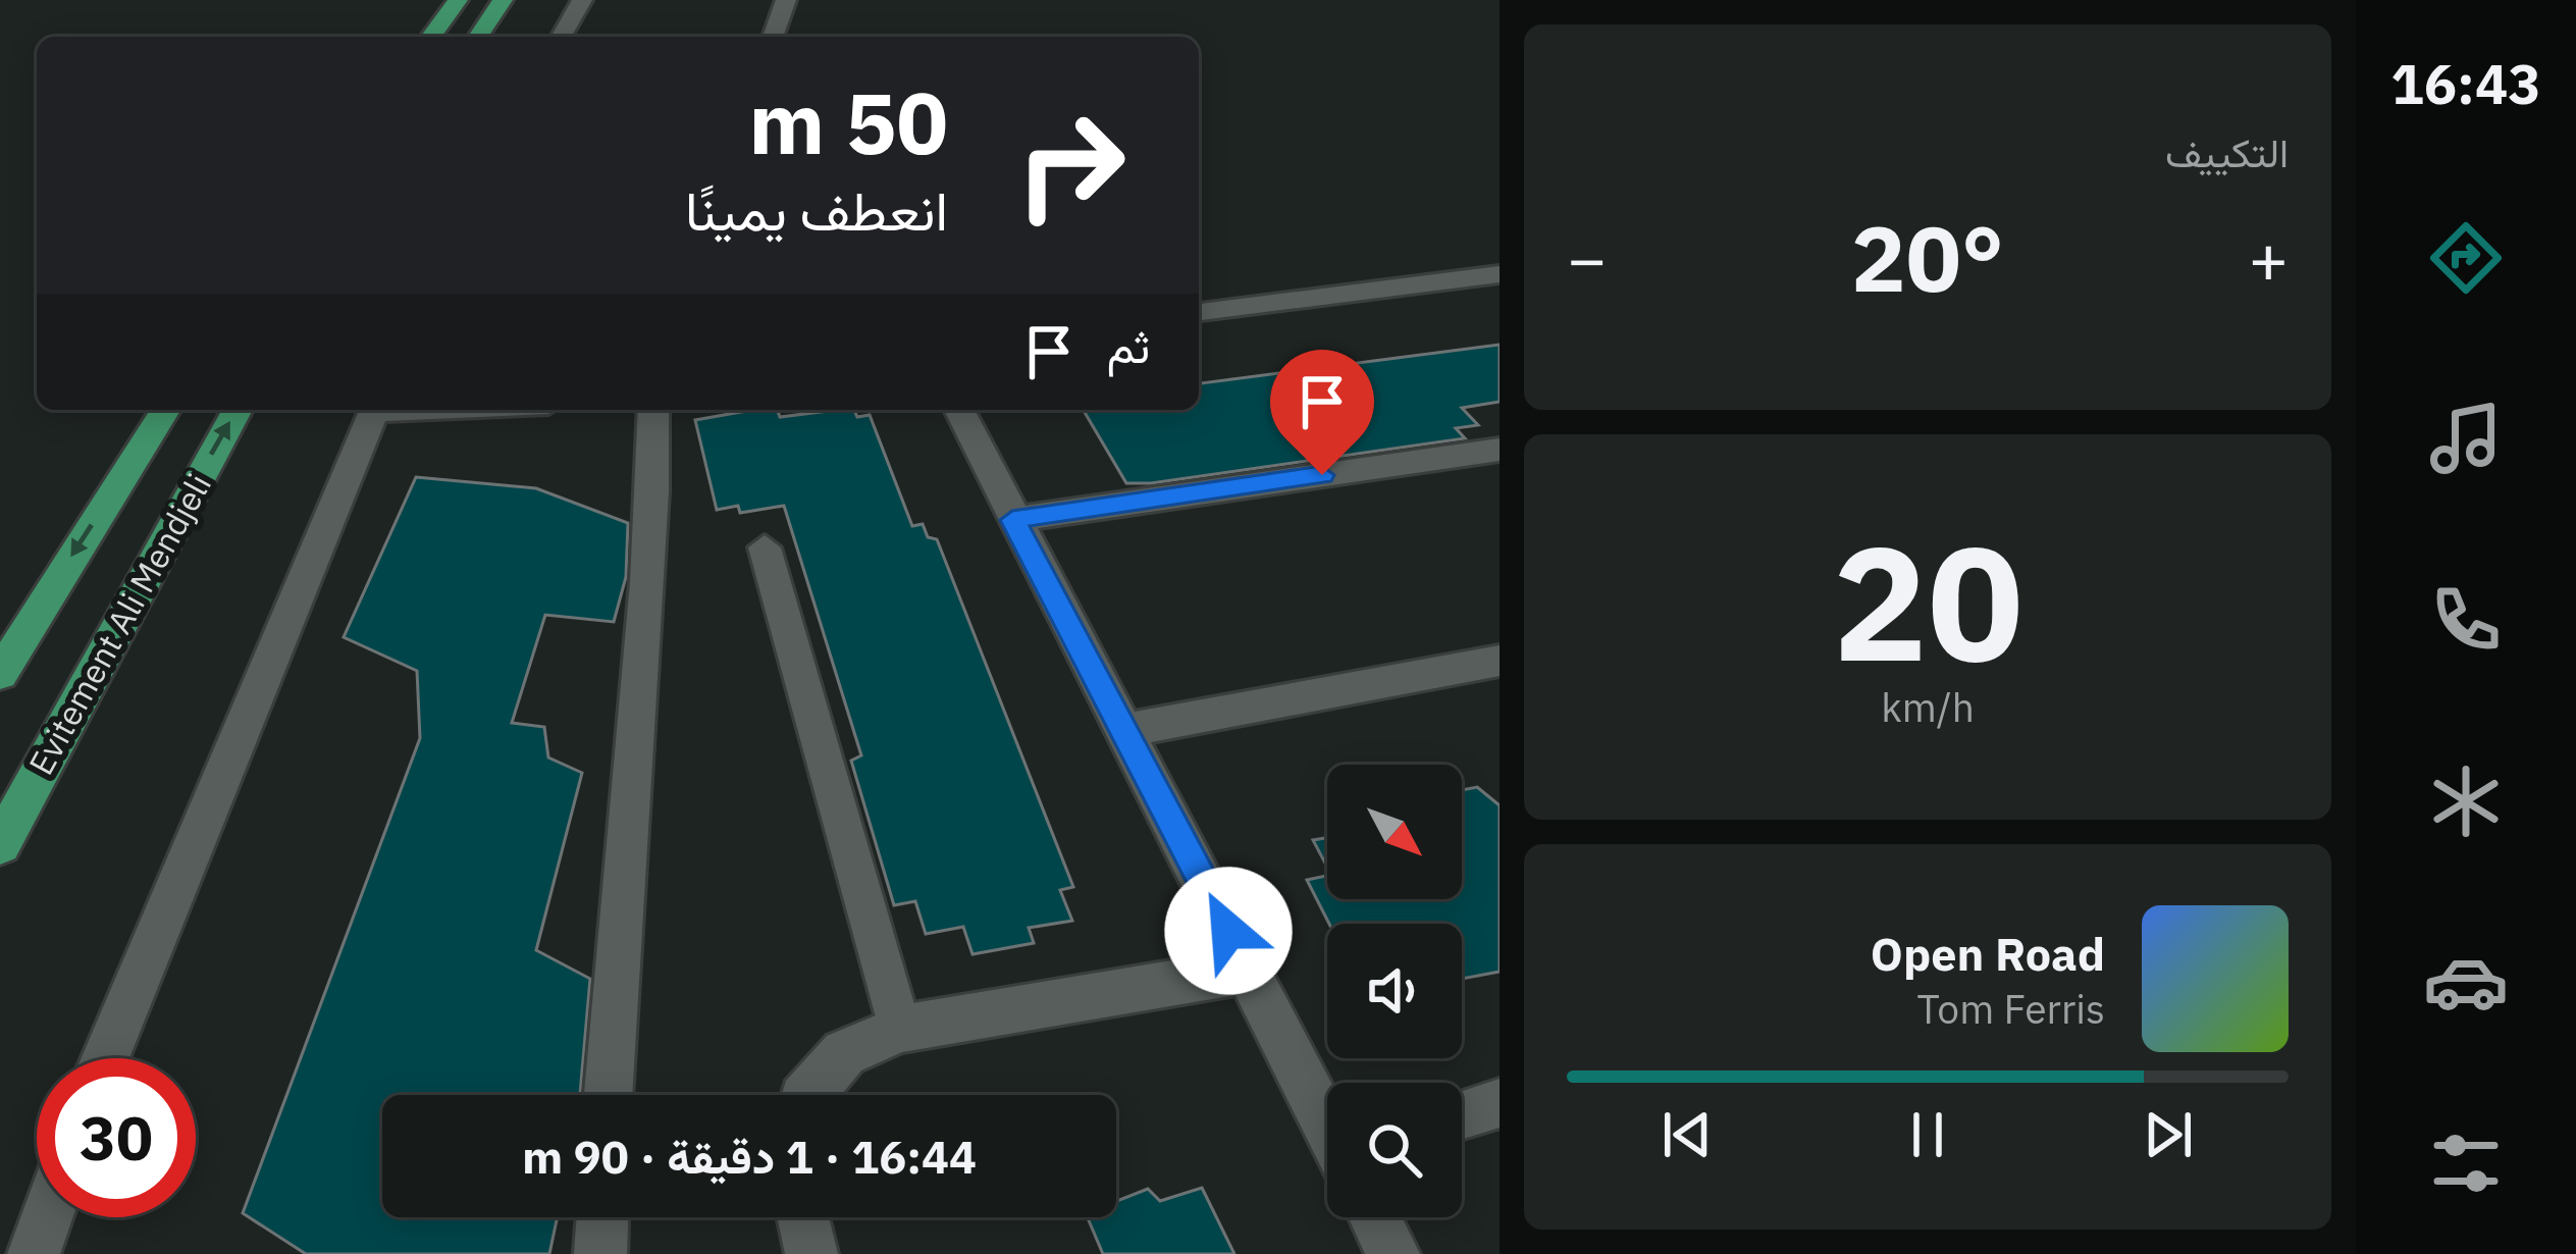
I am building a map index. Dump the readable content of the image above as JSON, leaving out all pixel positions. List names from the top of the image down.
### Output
{
  "streets": {
    "highway": ["Evitement Ali Mendjeli"]
  },
  "north": "bottom right",
  "page": {
    "tabs": "16:43",
    "tile": [
      "التكييف",
      ["20", "km/h"]
    ],
    "turn": ["50 m", "انعطف يمينًا"],
    "heat": ["−", "20°", "+"],
    "then": "ثم",
    "song": ["Open Road", "Tom Ferris"],
    "limit": "30",
    "trip": "16:44 · 1 دقيقة · 90 m"
  }
}
